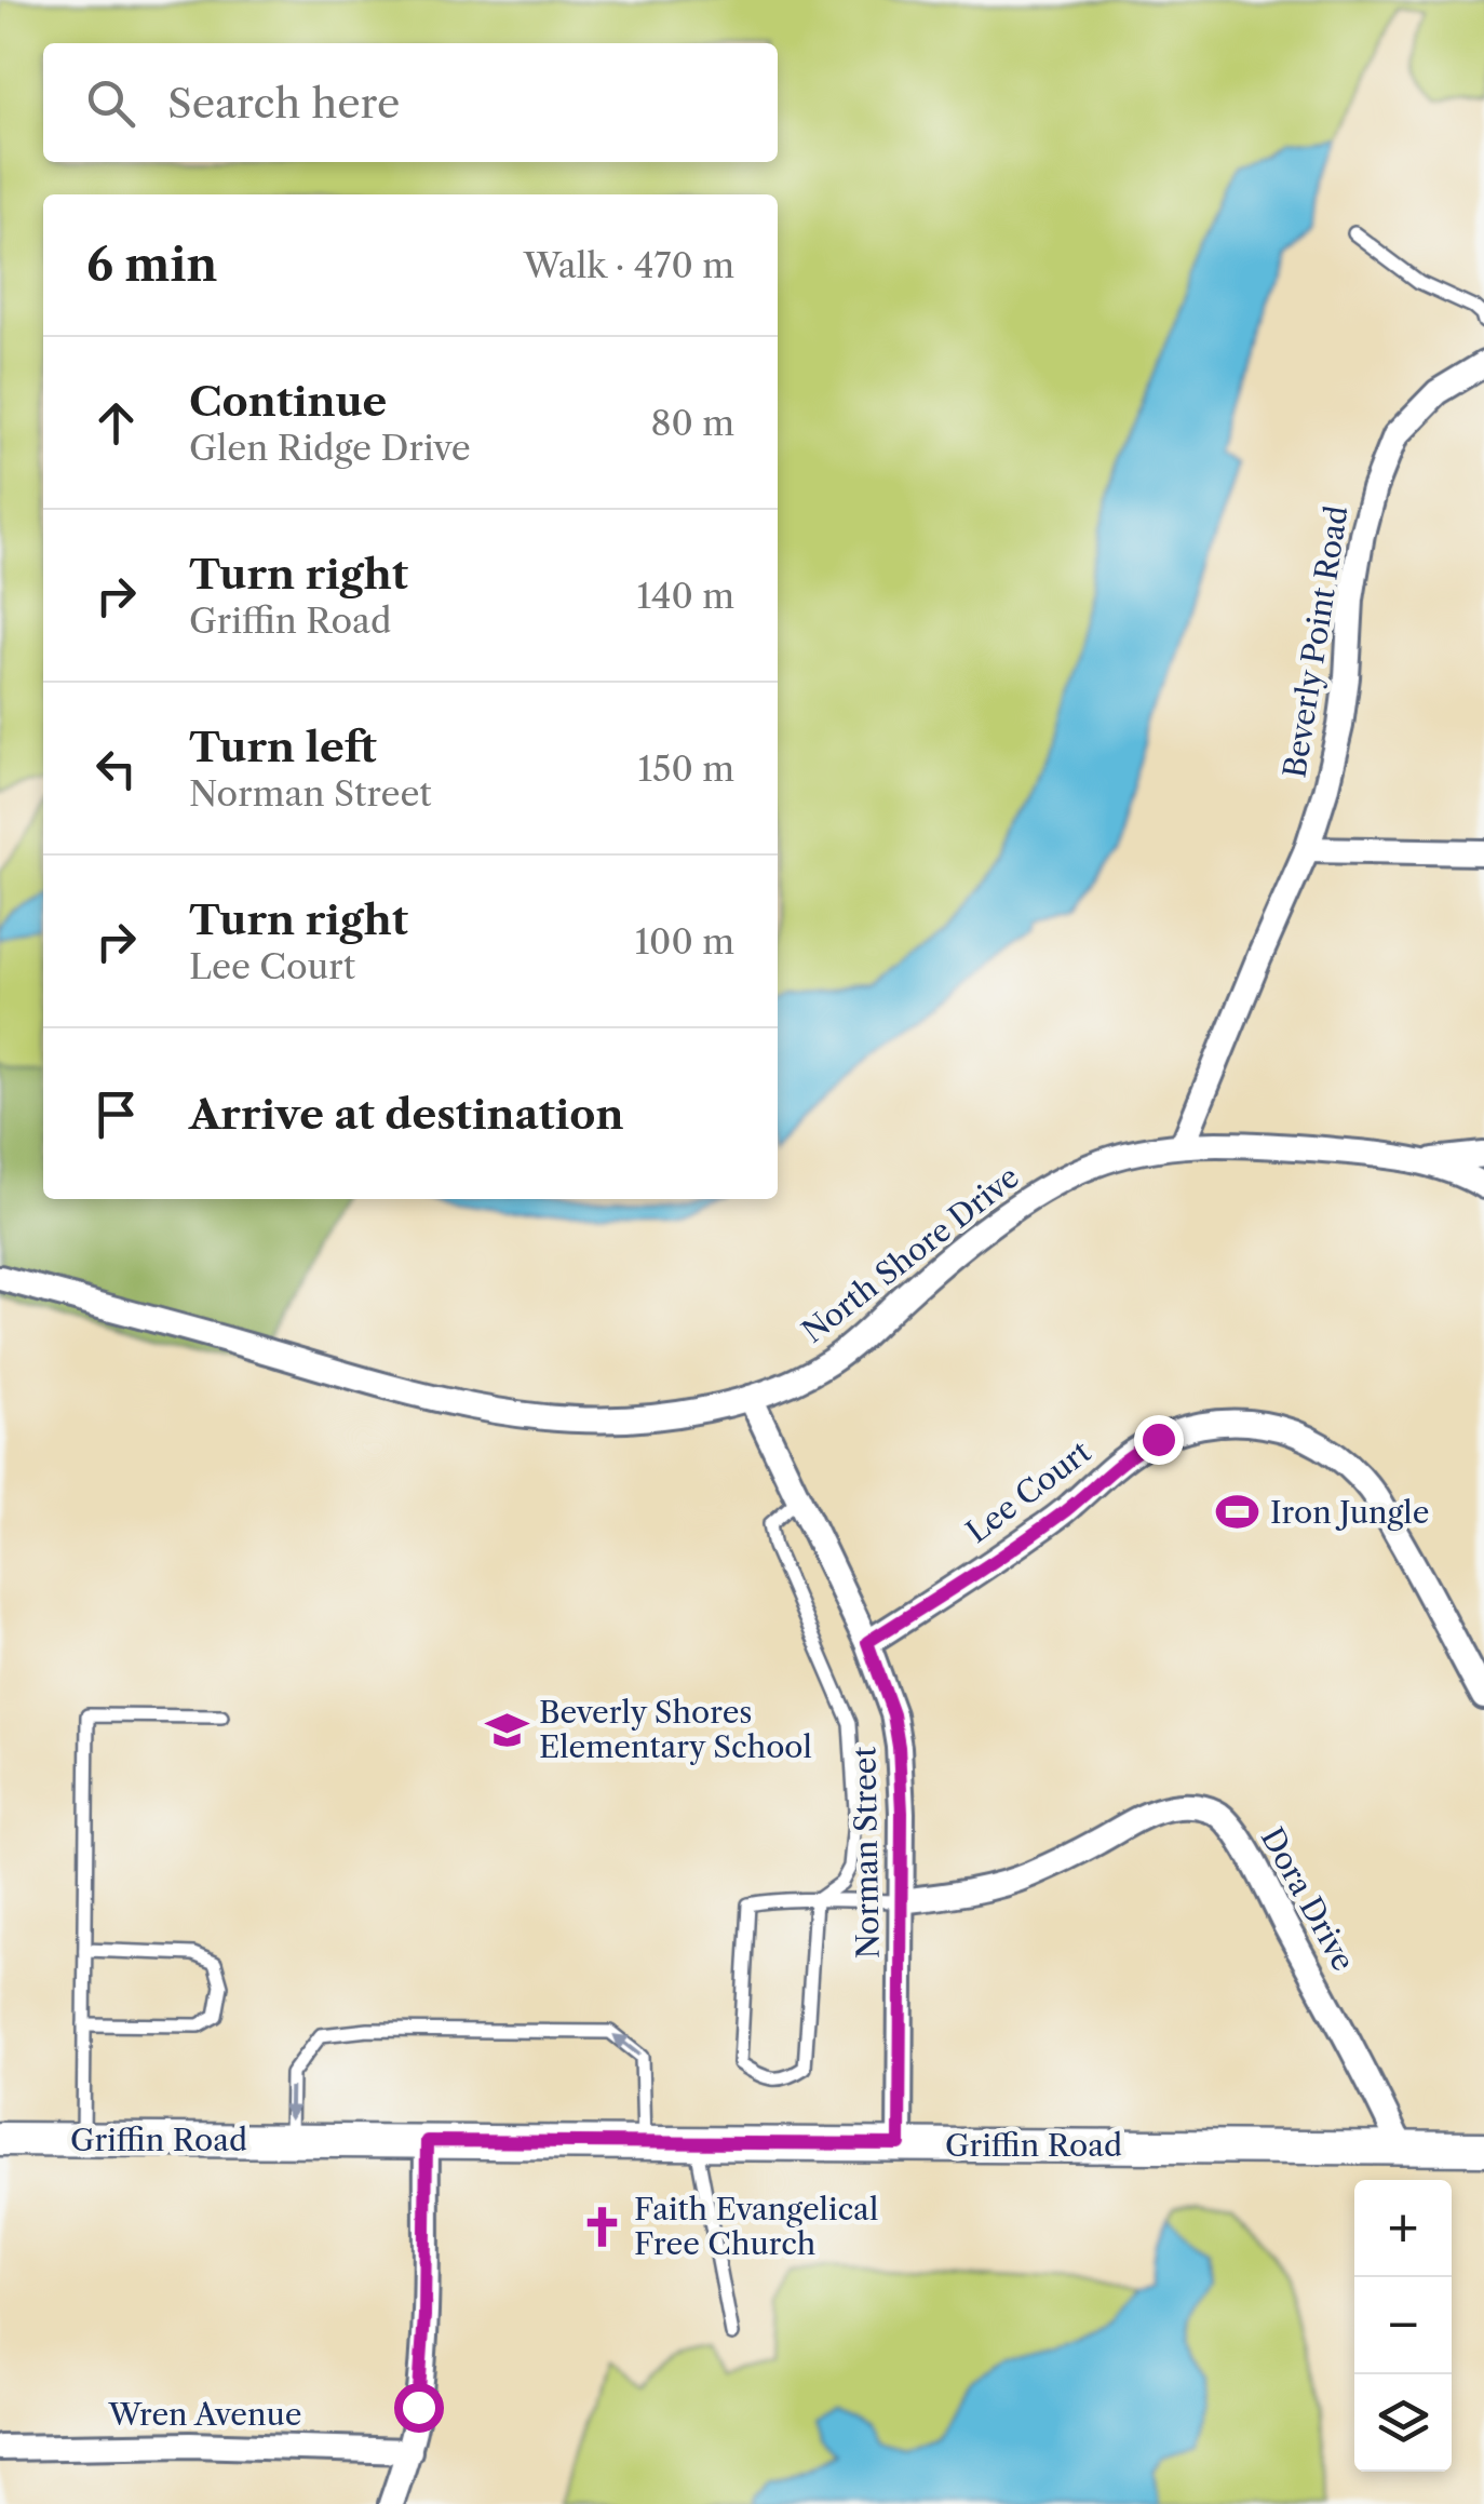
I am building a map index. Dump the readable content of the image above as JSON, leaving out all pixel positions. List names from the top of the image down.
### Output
{
  "streets": {
    "street": [
      "Beverly Point Road",
      "North Shore Drive",
      "Lee Court",
      "Norman Street",
      "Dora Drive",
      "Griffin Road",
      "Wren Avenue"
    ]
  },
  "crossings": [
    ["Beverly Point Road", "North Shore Drive"],
    ["North Shore Drive", "Norman Street"],
    ["Lee Court", "Norman Street"],
    ["Norman Street", "Dora Drive"],
    ["Norman Street", "Griffin Road"],
    ["Dora Drive", "Griffin Road"]
  ],
  "places": {
    "sports": ["Iron Jungle"],
    "school or university": ["Beverly Shores Elementary School"],
    "church": ["Faith Evangelical Free Church"]
  },
  "page": {
    "search": "Search here",
    "heading": ["6 min", "Walk · 470 m"],
    "list": [
      ["Continue", "Glen Ridge Drive", "80 m"],
      ["Turn right", "Griffin Road", "140 m"],
      ["Turn left", "Norman Street", "150 m"],
      ["Turn right", "Lee Court", "100 m"],
      "Arrive at destination"
    ],
    "map_buttons": ["+", "−"]
  }
}
